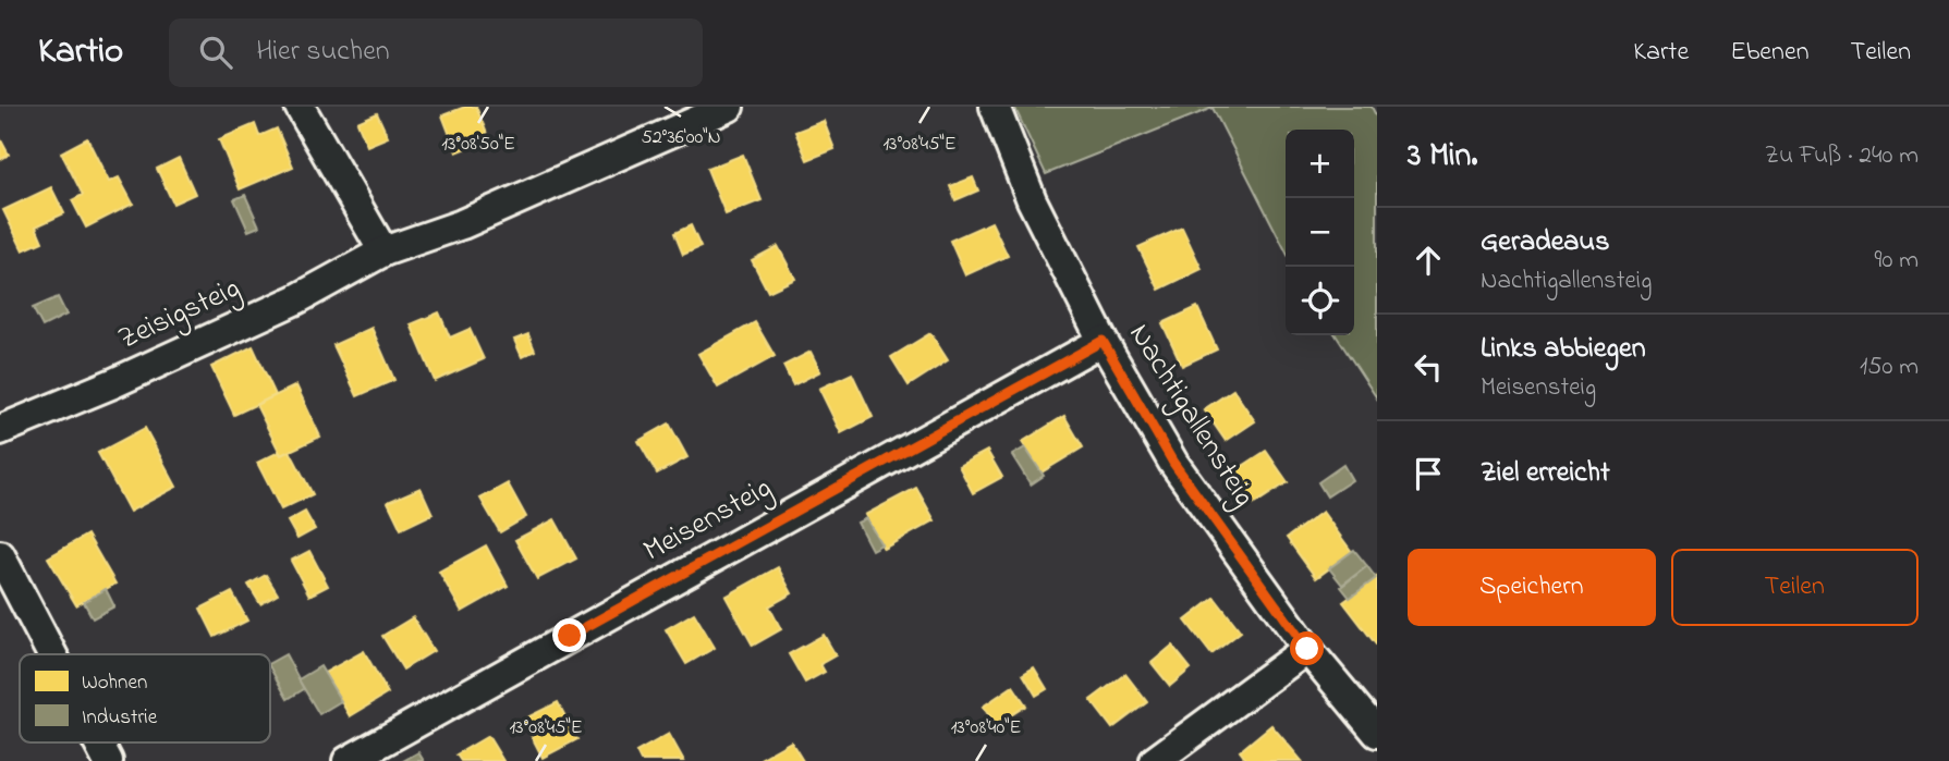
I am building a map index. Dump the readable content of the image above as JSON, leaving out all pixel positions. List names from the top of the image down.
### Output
{
  "streets": {
    "street": ["Zeisigsteig", "Nachtigallensteig", "Meisensteig"]
  },
  "crossings": [
    ["Nachtigallensteig", "Meisensteig"]
  ],
  "legend": ["Wohnen", "Industrie"],
  "page": {
    "header": "Kartio",
    "search": "Hier suchen",
    "nav": ["Karte", "Ebenen", "Teilen"],
    "heading": ["3 Min.", "Zu Fuß · 240 m"],
    "map_buttons": ["+", "−"],
    "list": [
      ["Geradeaus", "Nachtigallensteig", "90 m"],
      ["Links abbiegen", "Meisensteig", "150 m"],
      "Ziel erreicht"
    ],
    "buttons": ["Speichern", "Teilen"]
  },
  "coordinates": [
    "52°36'00\"N",
    "13°08'50\"E",
    "13°08'45\"E",
    "13°08'40\"E"
  ]
}
